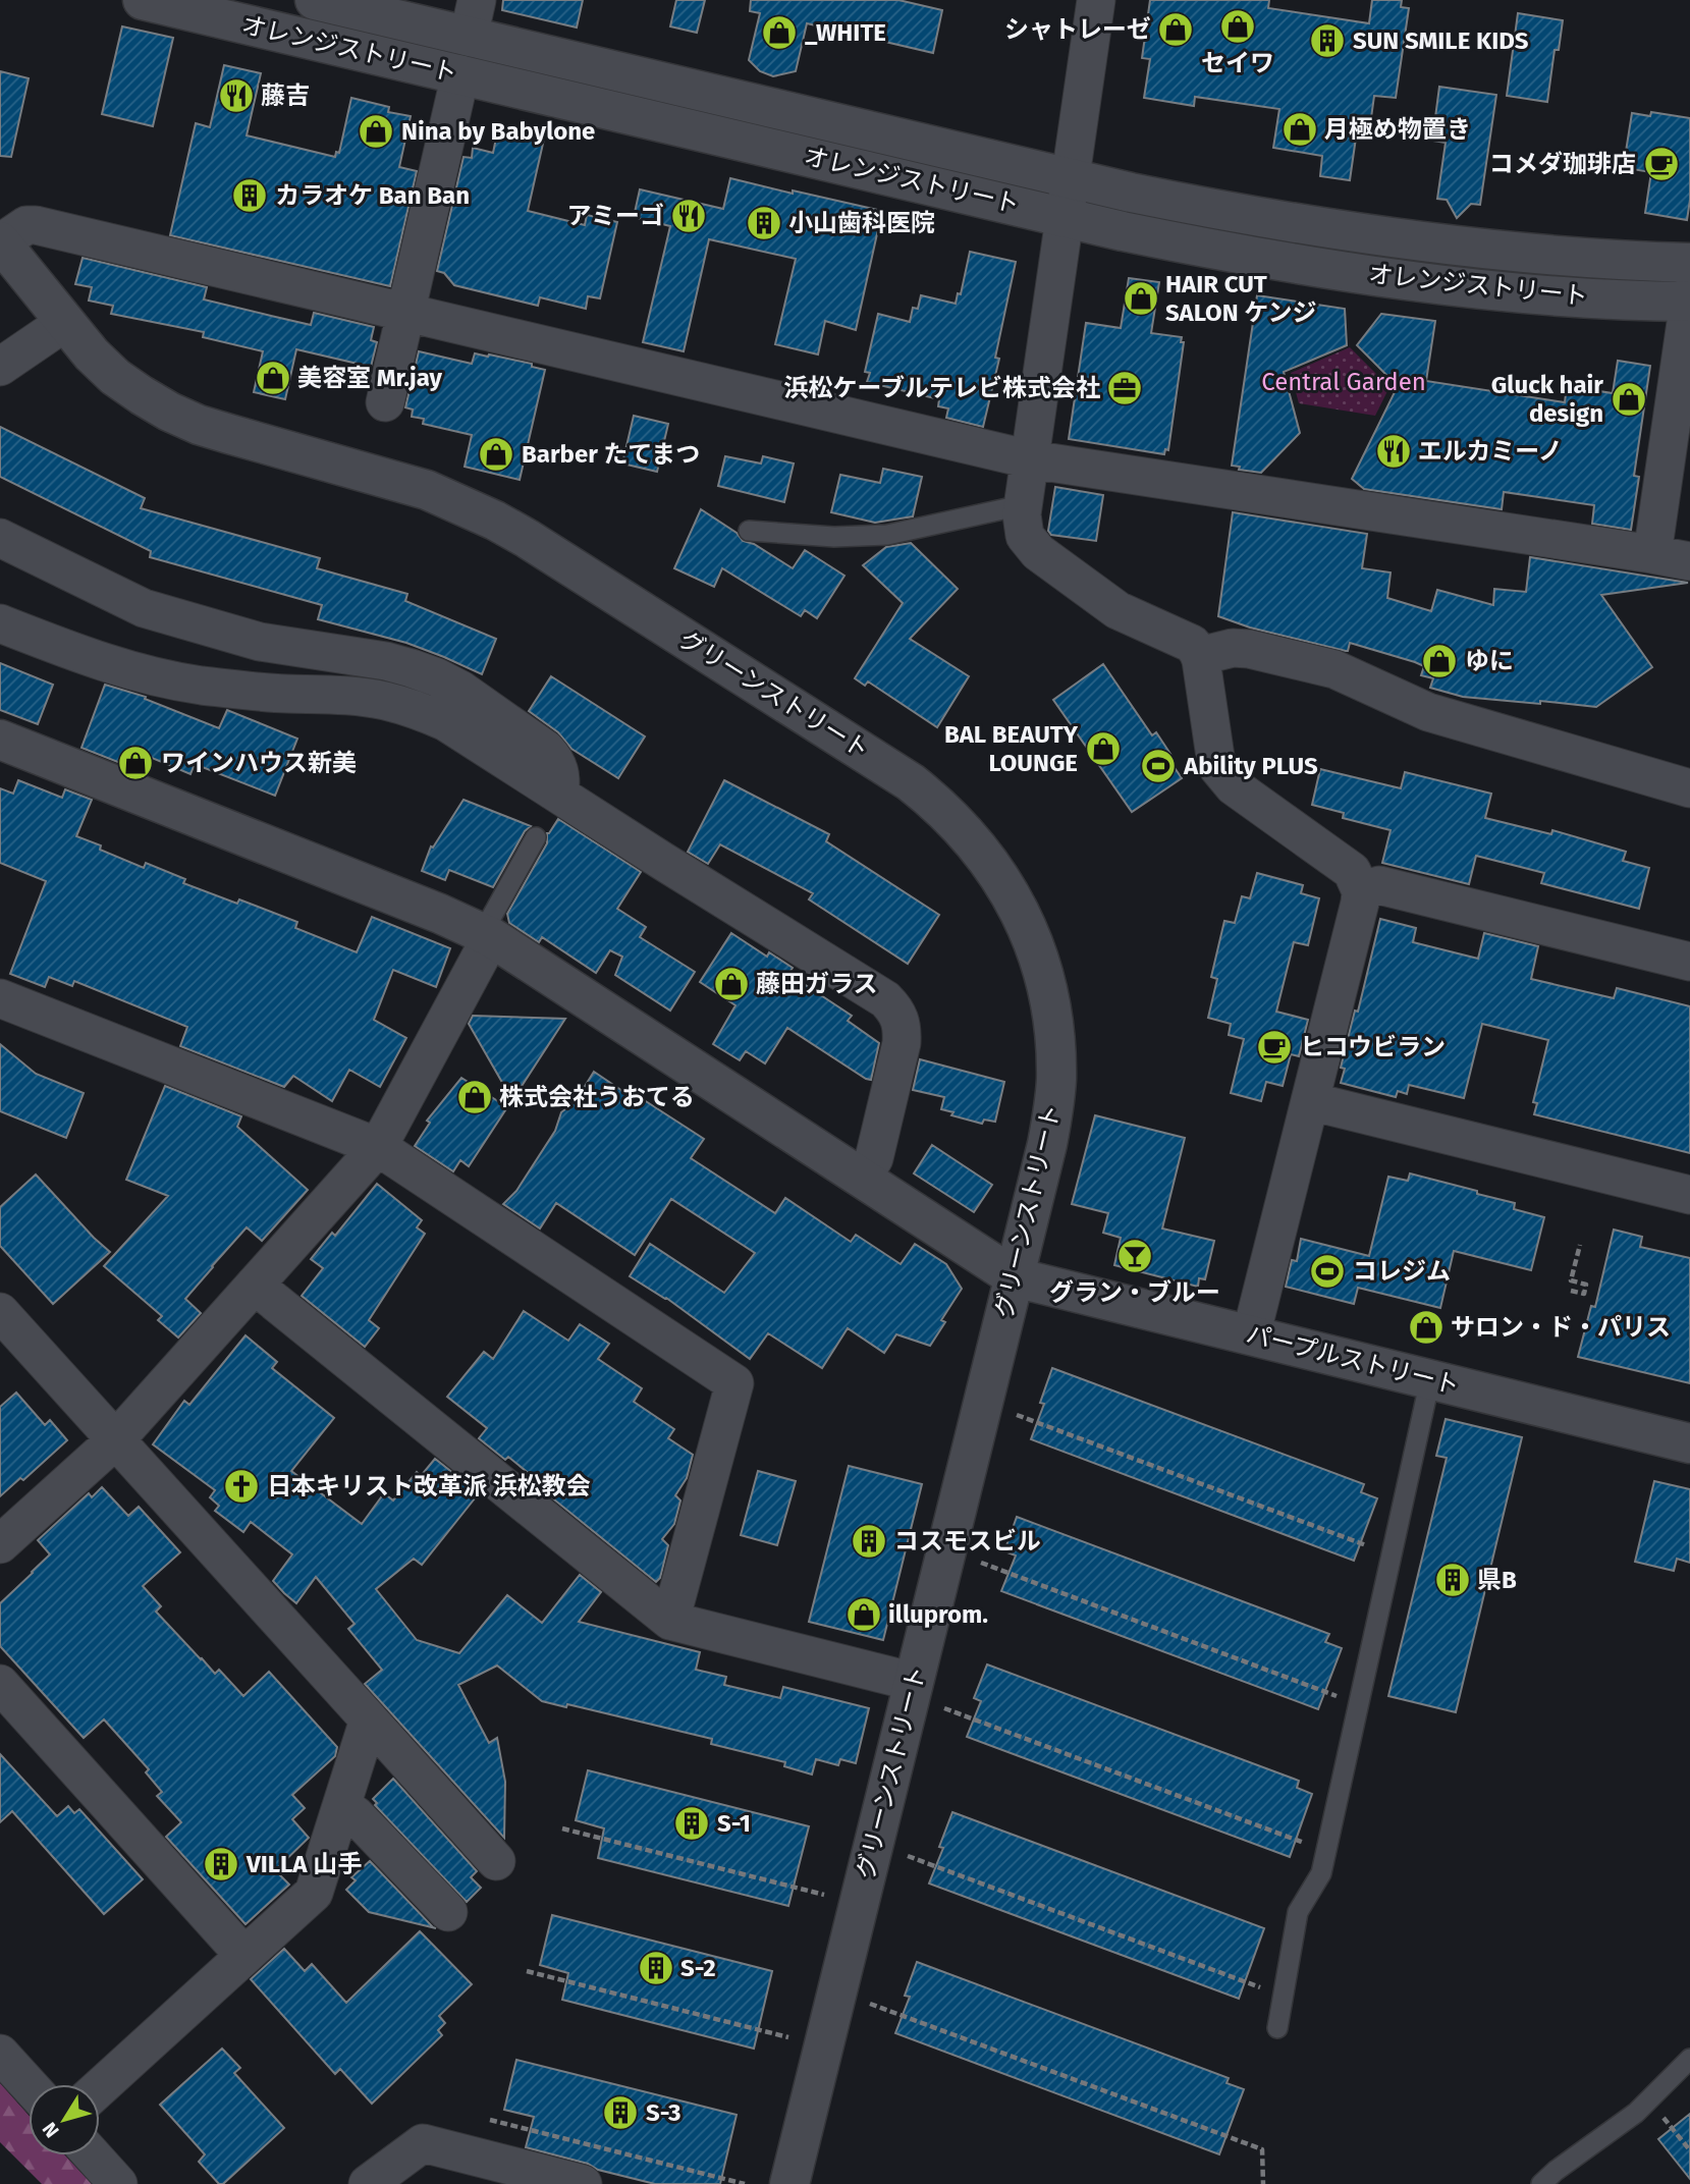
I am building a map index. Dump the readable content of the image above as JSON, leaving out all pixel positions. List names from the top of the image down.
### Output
{
  "streets": {
    "street": ["オレンジストリート", "グリーンストリート", "パープルストリート"]
  },
  "crossings": [
    ["グリーンストリート", "パープルストリート"]
  ],
  "parks": ["Central Garden"],
  "places": {
    "shop": [
      "セイワ",
      "シャトレーゼ",
      "_WHITE",
      "月極め物置き",
      "Nina by Babylone",
      "HAIR CUT SALON ケンジ",
      "美容室 Mr.jay",
      "Gluck hair design",
      "Barber たてまつ",
      "ゆに",
      "BAL BEAUTY LOUNGE",
      "ワインハウス新美",
      "藤田ガラス",
      "株式会社うおてる",
      "サロン・ド・パリス",
      "illuprom."
    ],
    "building": [
      "SUN SMILE KIDS",
      "カラオケ Ban Ban",
      "小山歯科医院",
      "コスモスビル",
      "県B",
      "S-1",
      "VILLA 山手",
      "S-2",
      "S-3"
    ],
    "restaurant": ["藤吉", "アミーゴ", "エルカミーノ"],
    "cafe": ["コメダ珈琲店", "ヒコウビラン"],
    "office": ["浜松ケーブルテレビ株式会社"],
    "sports": ["Ability PLUS", "コレジム"],
    "bar": ["グラン・ブルー"],
    "church": ["日本キリスト改革派 浜松教会"]
  },
  "north": "bottom left"
}
